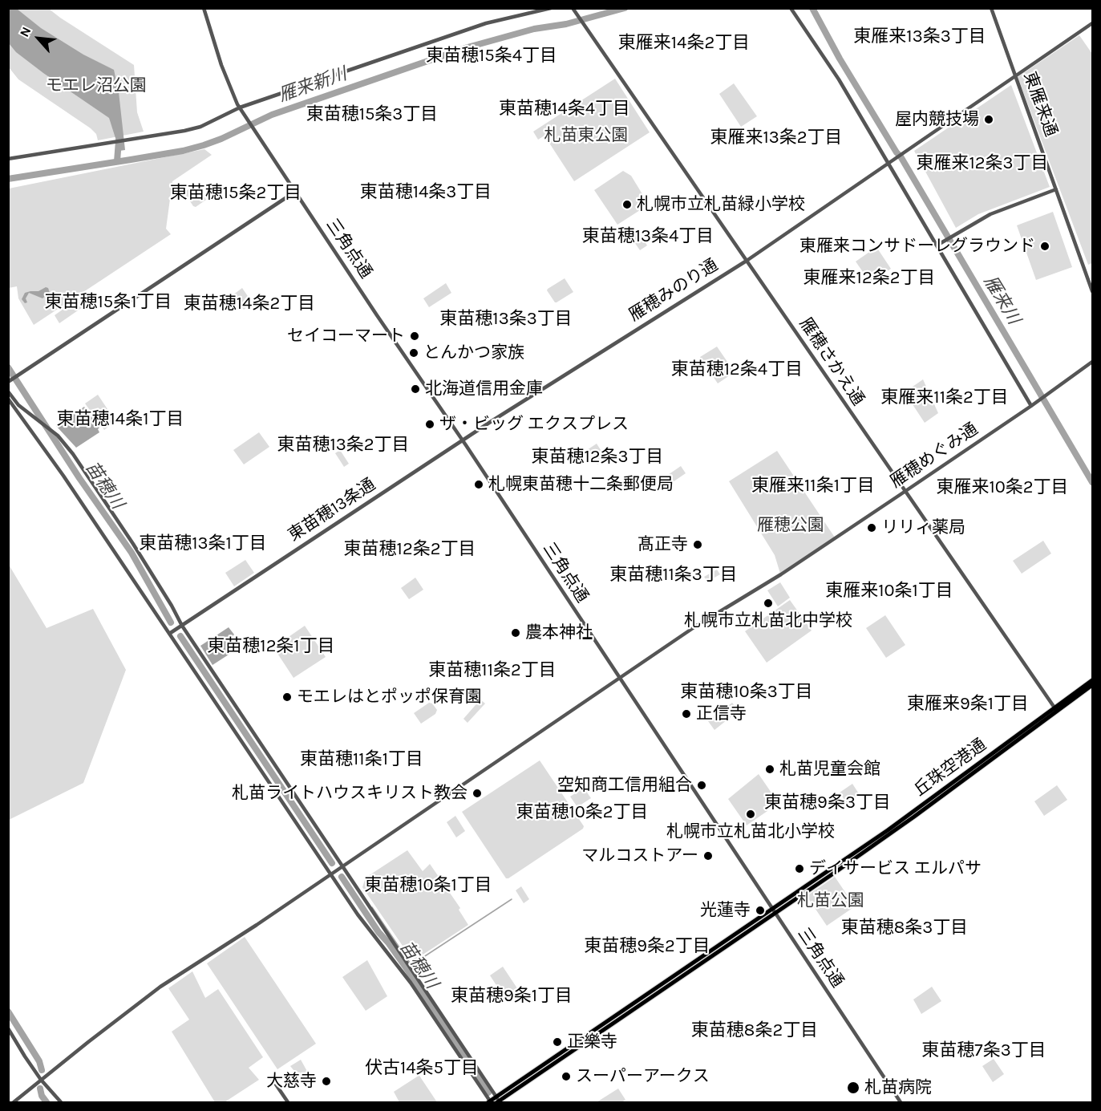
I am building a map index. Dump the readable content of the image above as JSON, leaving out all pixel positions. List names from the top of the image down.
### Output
{
  "streets": {
    "main road": ["丘珠空港通"],
    "street": [
      "東雁来通",
      "三角点通",
      "雁穂みのり通",
      "雁穂さかえ通",
      "雁穂めぐみ通",
      "東苗穂13条通"
    ]
  },
  "crossings": [
    ["東雁来通", "雁穂みのり通"],
    ["三角点通", "雁穂みのり通"],
    ["三角点通", "雁穂めぐみ通"],
    ["三角点通", "東苗穂13条通"],
    ["三角点通", "丘珠空港通"],
    ["雁穂みのり通", "雁穂さかえ通"],
    ["雁穂みのり通", "東苗穂13条通"],
    ["雁穂さかえ通", "雁穂めぐみ通"],
    ["雁穂さかえ通", "丘珠空港通"]
  ],
  "districts": [
    "東雁来13条3丁目",
    "東雁来14条2丁目",
    "東苗穂15条4丁目",
    "東苗穂14条4丁目",
    "東苗穂15条3丁目",
    "東雁来13条2丁目",
    "東雁来12条3丁目",
    "東苗穂14条3丁目",
    "東苗穂15条2丁目",
    "東苗穂13条4丁目",
    "東雁来12条2丁目",
    "東苗穂15条1丁目",
    "東苗穂14条2丁目",
    "東苗穂13条3丁目",
    "東苗穂12条4丁目",
    "東雁来11条2丁目",
    "東苗穂14条1丁目",
    "東苗穂13条2丁目",
    "東苗穂12条3丁目",
    "東雁来11条1丁目",
    "東雁来10条2丁目",
    "東苗穂13条1丁目",
    "東苗穂12条2丁目",
    "東苗穂11条3丁目",
    "東雁来10条1丁目",
    "東苗穂12条1丁目",
    "東苗穂11条2丁目",
    "東苗穂10条3丁目",
    "東雁来9条1丁目",
    "東苗穂11条1丁目",
    "東苗穂9条3丁目",
    "東苗穂10条2丁目",
    "東苗穂10条1丁目",
    "東苗穂8条3丁目",
    "東苗穂9条2丁目",
    "東苗穂9条1丁目",
    "東苗穂8条2丁目",
    "東苗穂7条3丁目",
    "伏古14条5丁目"
  ],
  "water": ["雁来新川", "雁来川", "苗穂川"],
  "parks": [
    "モエレ沼公園",
    "札苗東公園",
    "雁穂公園",
    "札苗公園"
  ],
  "places": [
    "屋内競技場",
    "札幌市立札苗緑小学校",
    "東雁来コンサドーレグラウンド",
    "セイコーマート",
    "とんかつ家族",
    "北海道信用金庫",
    "ザ・ビッグ エクスプレス",
    "札幌東苗穂十二条郵便局",
    "リリィ薬局",
    "髙正寺",
    "札幌市立札苗北中学校",
    "農本神社",
    "モエレはとポッポ保育園",
    "正信寺",
    "札苗児童会館",
    "空知商工信用組合",
    "札苗ライトハウスキリスト教会",
    "札幌市立札苗北小学校",
    "マルコストアー",
    "デイサービス エルパサ",
    "光蓮寺",
    "正樂寺",
    "スーパーアークス",
    "大慈寺",
    "札苗病院"
  ],
  "north": "top left"
}
